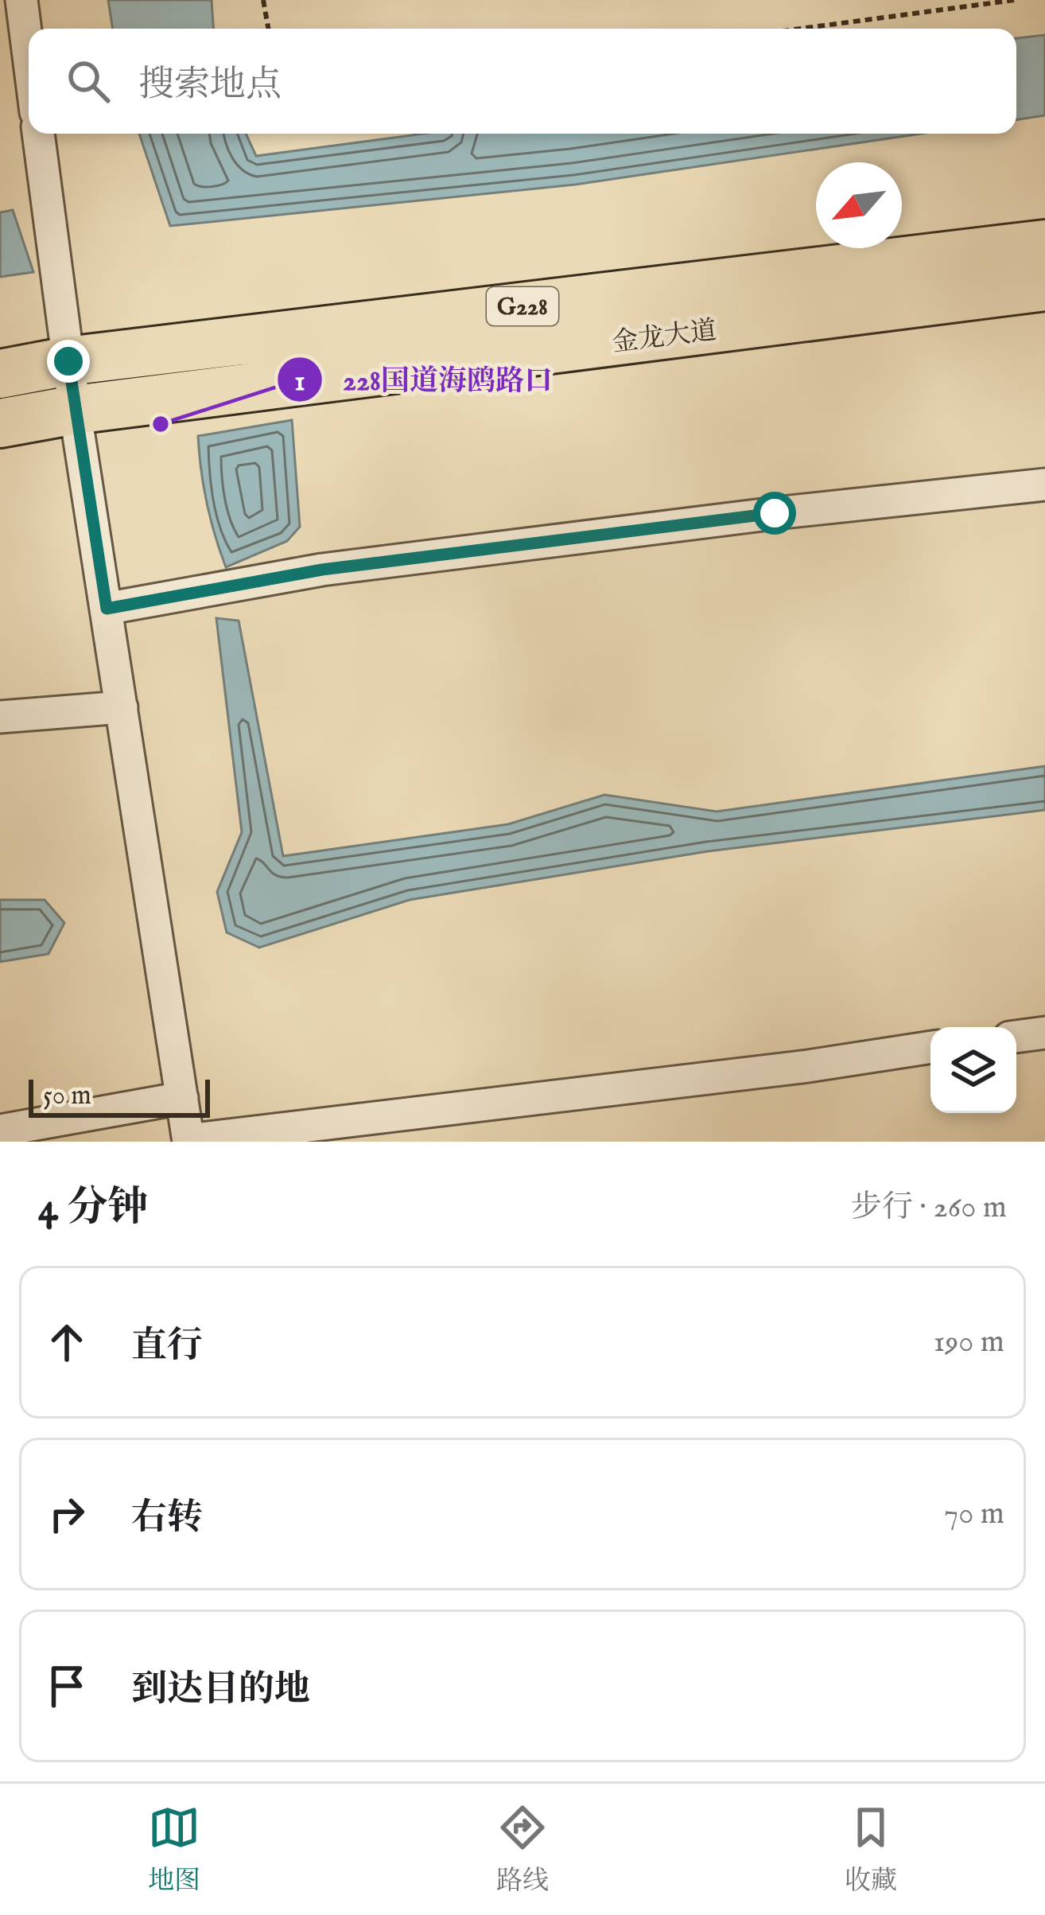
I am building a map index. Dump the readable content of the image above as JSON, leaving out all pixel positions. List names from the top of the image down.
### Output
{
  "streets": {
    "highway": ["G228", "金龙大道"]
  },
  "places": ["228国道海鸥路口"],
  "scale_bar": "50 m",
  "north": "bottom left",
  "page": {
    "search": "搜索地点",
    "scale": "50 m",
    "heading": ["4 分钟", "步行 · 260 m"],
    "list": [
      ["直行", "190 m"],
      ["右转", "70 m"],
      "到达目的地"
    ],
    "nav": ["地图", "路线", "收藏"]
  }
}
